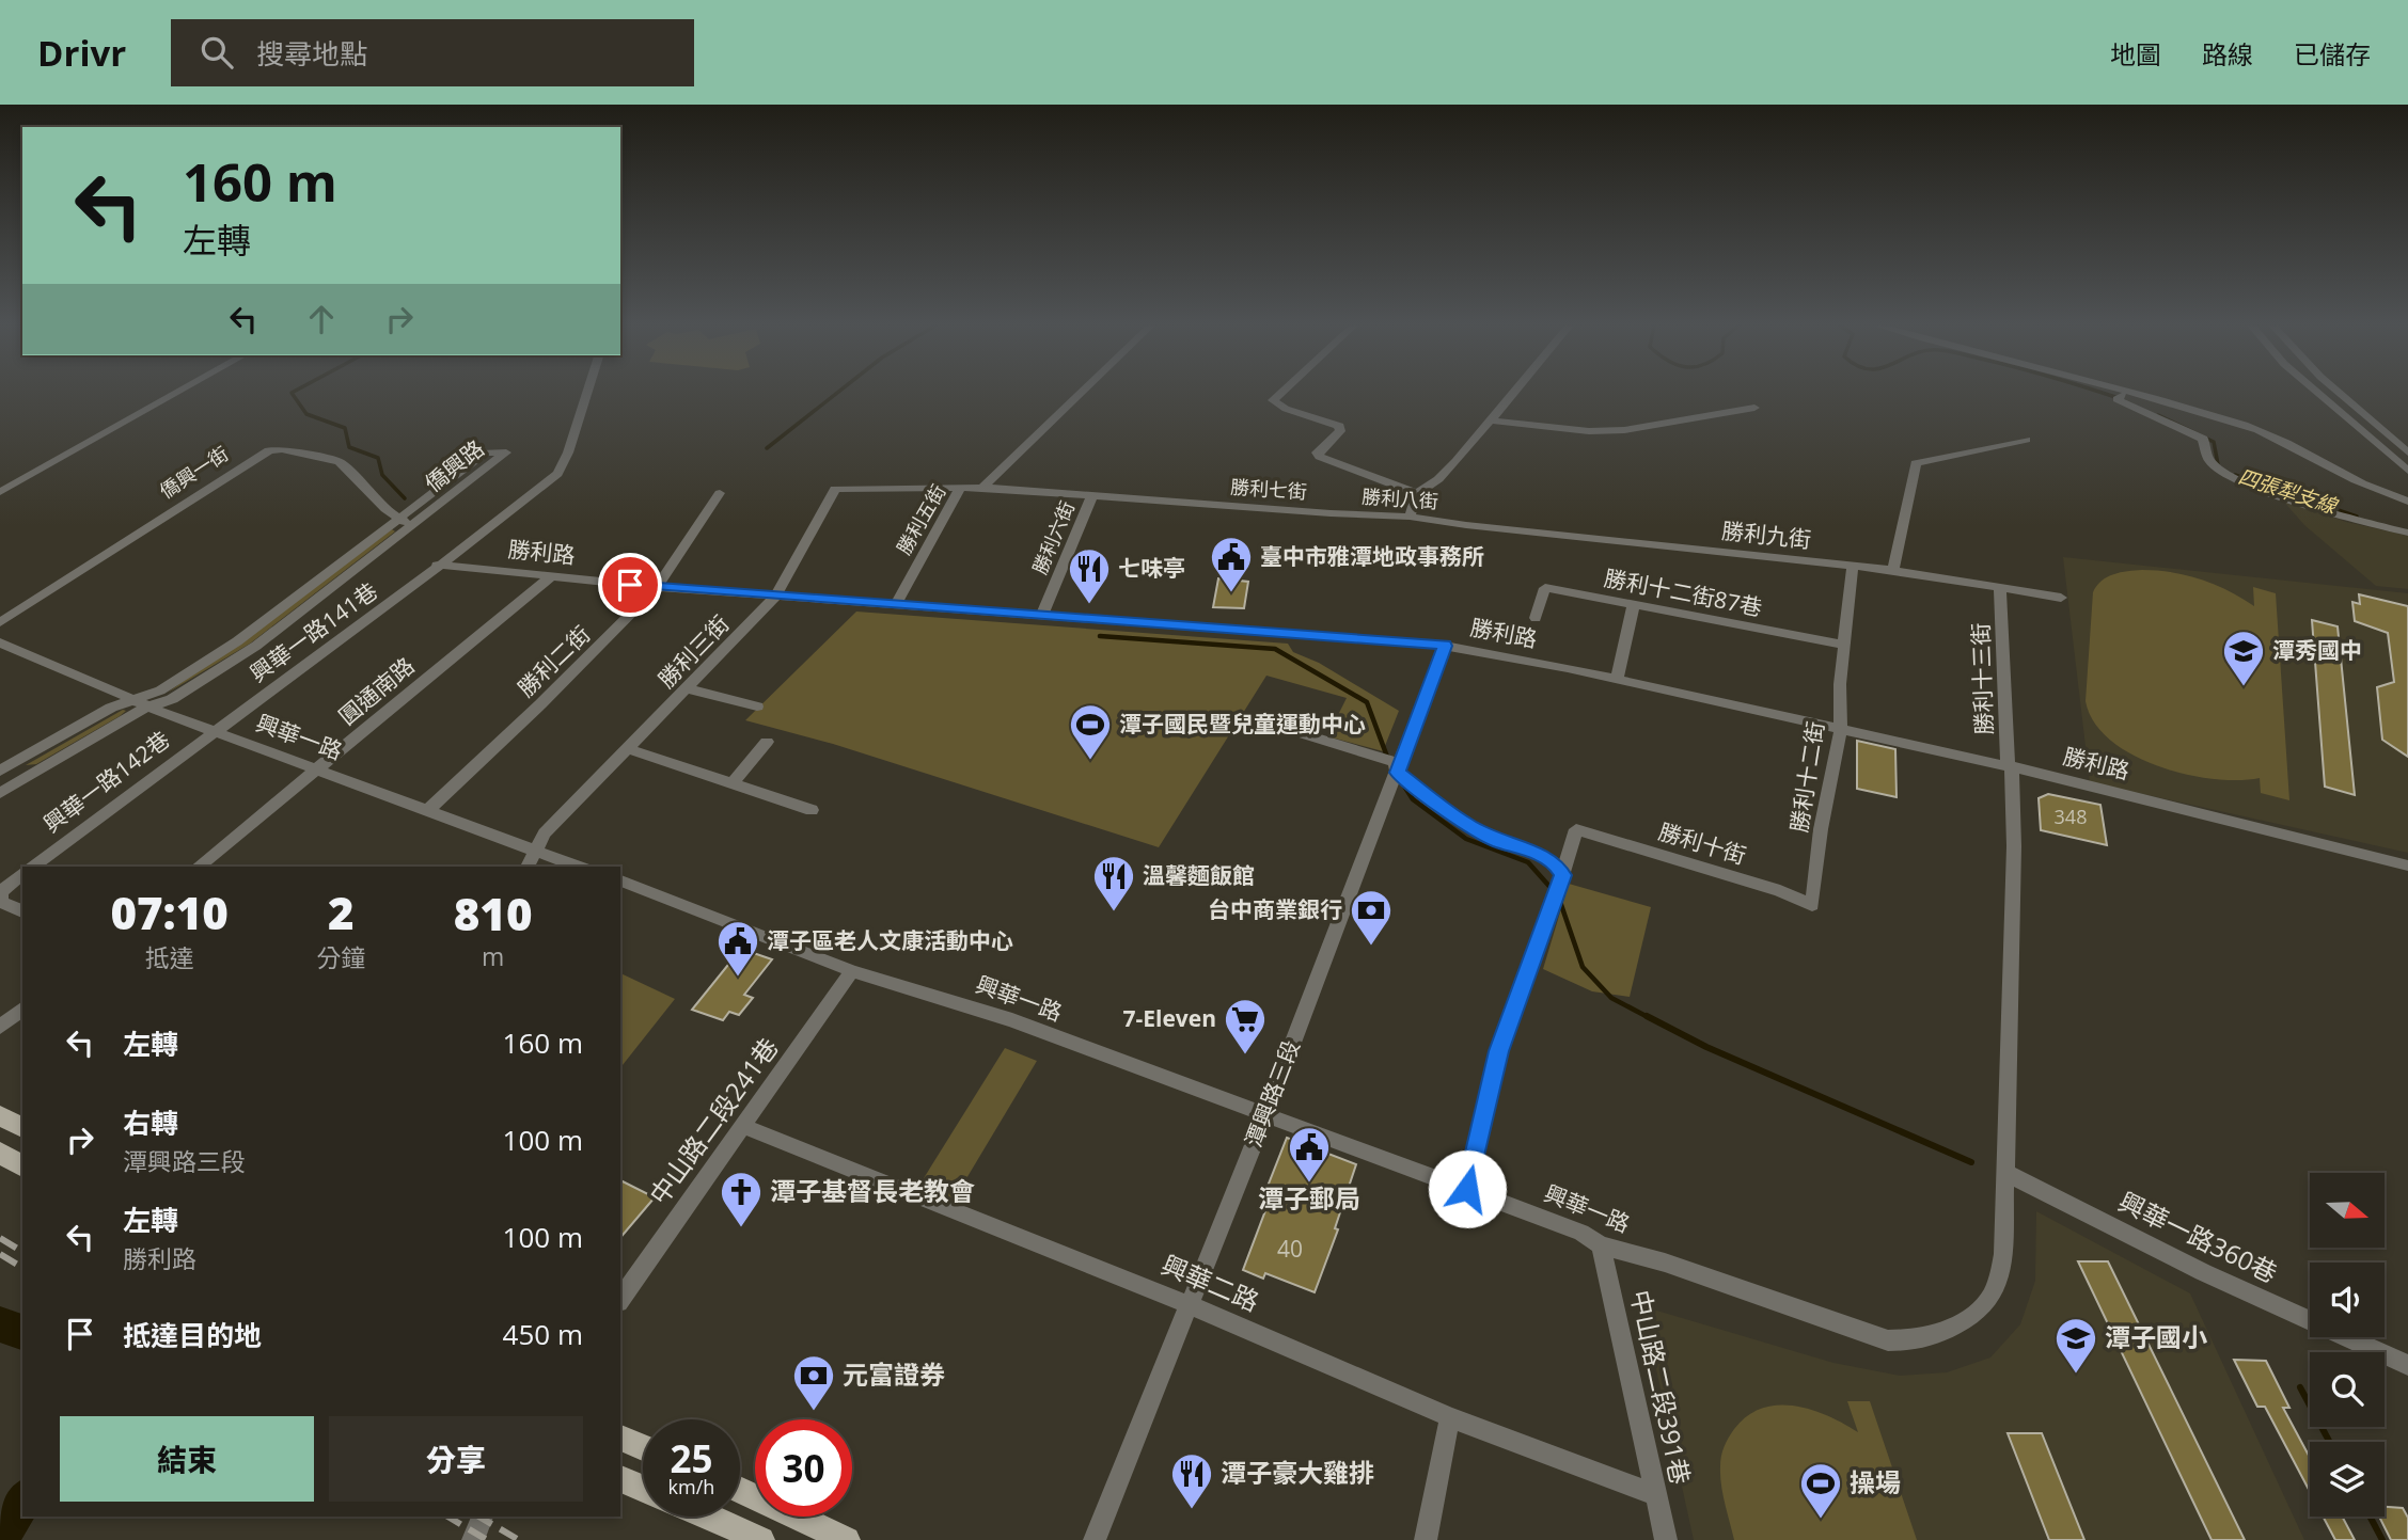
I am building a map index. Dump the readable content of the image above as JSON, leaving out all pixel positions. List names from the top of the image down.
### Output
{
  "streets": {
    "street": [
      "僑興路",
      "僑興一街",
      "勝利七街",
      "勝利八街",
      "勝利五街",
      "勝利九街",
      "勝利六街",
      "勝利路",
      "勝利十二街87巷",
      "興華一路141巷",
      "勝利三街",
      "勝利二街",
      "勝利十三街",
      "圓通南路",
      "興華一路",
      "勝利十二街",
      "興華一路142巷",
      "勝利十街",
      "潭興路三段",
      "中山路二段241巷",
      "興華一路360巷",
      "興華二路",
      "中山路二段391巷"
    ]
  },
  "crossings": [
    ["僑興路", "僑興一街"],
    ["僑興路", "興華一路"],
    ["勝利七街", "勝利八街"],
    ["勝利七街", "勝利六街"],
    ["勝利八街", "勝利九街"],
    ["勝利五街", "勝利六街"],
    ["勝利五街", "勝利路"],
    ["勝利五街", "勝利三街"],
    ["勝利九街", "勝利十三街"],
    ["勝利九街", "勝利十二街"],
    ["勝利六街", "勝利路"],
    ["勝利路", "興華一路141巷"],
    ["勝利路", "勝利三街"],
    ["勝利路", "勝利二街"],
    ["勝利路", "勝利十三街"],
    ["勝利路", "圓通南路"],
    ["勝利路", "興華一路"],
    ["勝利路", "勝利十二街"],
    ["勝利路", "潭興路三段"],
    ["勝利十二街87巷", "勝利十二街"],
    ["興華一路141巷", "興華一路"],
    ["興華一路141巷", "興華一路142巷"],
    ["勝利三街", "興華一路"],
    ["勝利二街", "興華一路"],
    ["勝利十三街", "興華一路"],
    ["圓通南路", "興華一路"],
    ["興華一路", "興華一路142巷"],
    ["興華一路", "潭興路三段"],
    ["興華一路", "中山路二段241巷"],
    ["興華一路", "興華一路360巷"],
    ["興華一路", "中山路二段391巷"],
    ["勝利十二街", "勝利十街"],
    ["潭興路三段", "興華二路"],
    ["中山路二段241巷", "興華二路"],
    ["興華二路", "中山路二段391巷"]
  ],
  "water": ["四張犁支線"],
  "places": {
    "public building": ["臺中市雅潭地政事務所", "潭子區老人文康活動中心", "潭子郵局"],
    "restaurant": ["七味亭", "溫馨麵飯館", "潭子豪大雞排"],
    "school or university": ["潭秀國中", "潭子國小"],
    "sports": ["潭子國民暨兒童運動中心", "操場"],
    "bank": ["台中商業銀行", "元富證券"],
    "supermarket": ["7-Eleven"],
    "church": ["潭子基督長老教會"]
  },
  "house_numbers": ["348", "40"],
  "north": "right",
  "page": {
    "header": "Drivr",
    "search": "搜尋地點",
    "nav": ["地圖", "路線", "已儲存"],
    "turn": ["160 m", "左轉"],
    "eta": [
      "07:10",
      "抵達",
      "2",
      "分鐘",
      "810",
      "m"
    ],
    "list": [
      {
        "name": "左轉",
        "value": "160 m"
      },
      {
        "name": "右轉",
        "note": "潭興路三段",
        "value": "100 m"
      },
      {
        "name": "左轉",
        "note": "勝利路",
        "value": "100 m"
      },
      {
        "name": "抵達目的地",
        "value": "450 m"
      }
    ],
    "buttons": ["結束", "分享"],
    "speed": "25 km/h",
    "limit": "30"
  }
}
